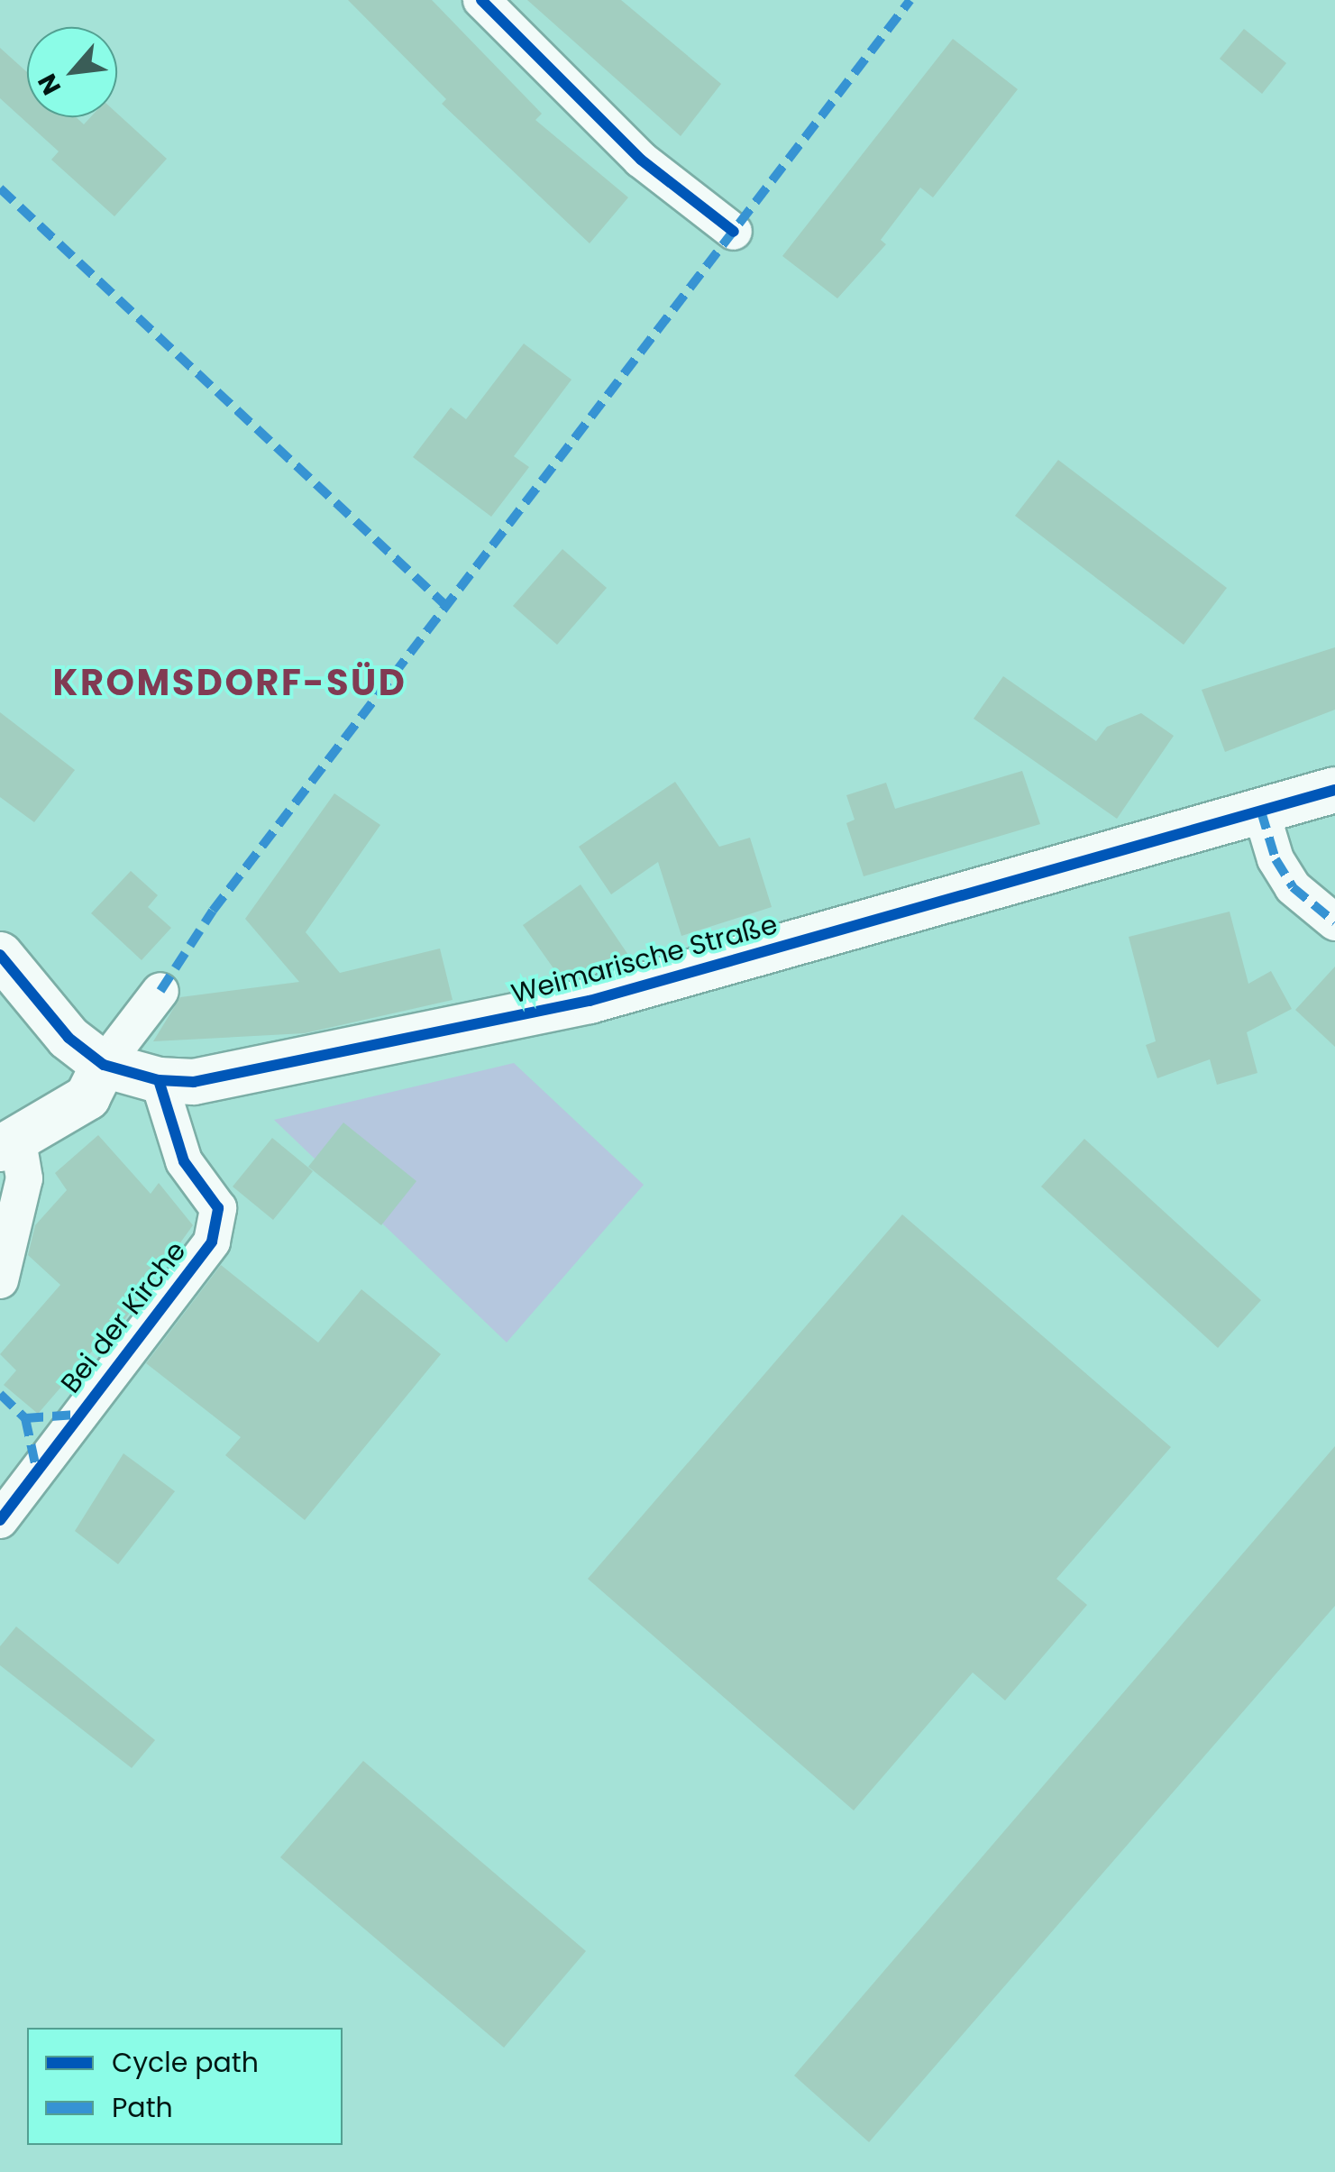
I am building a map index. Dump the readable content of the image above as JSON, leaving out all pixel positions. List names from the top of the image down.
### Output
{
  "streets": {
    "street": ["Weimarische Straße", "Bei der Kirche"]
  },
  "crossings": [
    ["Weimarische Straße", "Bei der Kirche"]
  ],
  "districts": ["KROMSDORF-SÜD"],
  "legend": ["Cycle path", "Path"],
  "north": "bottom left"
}
